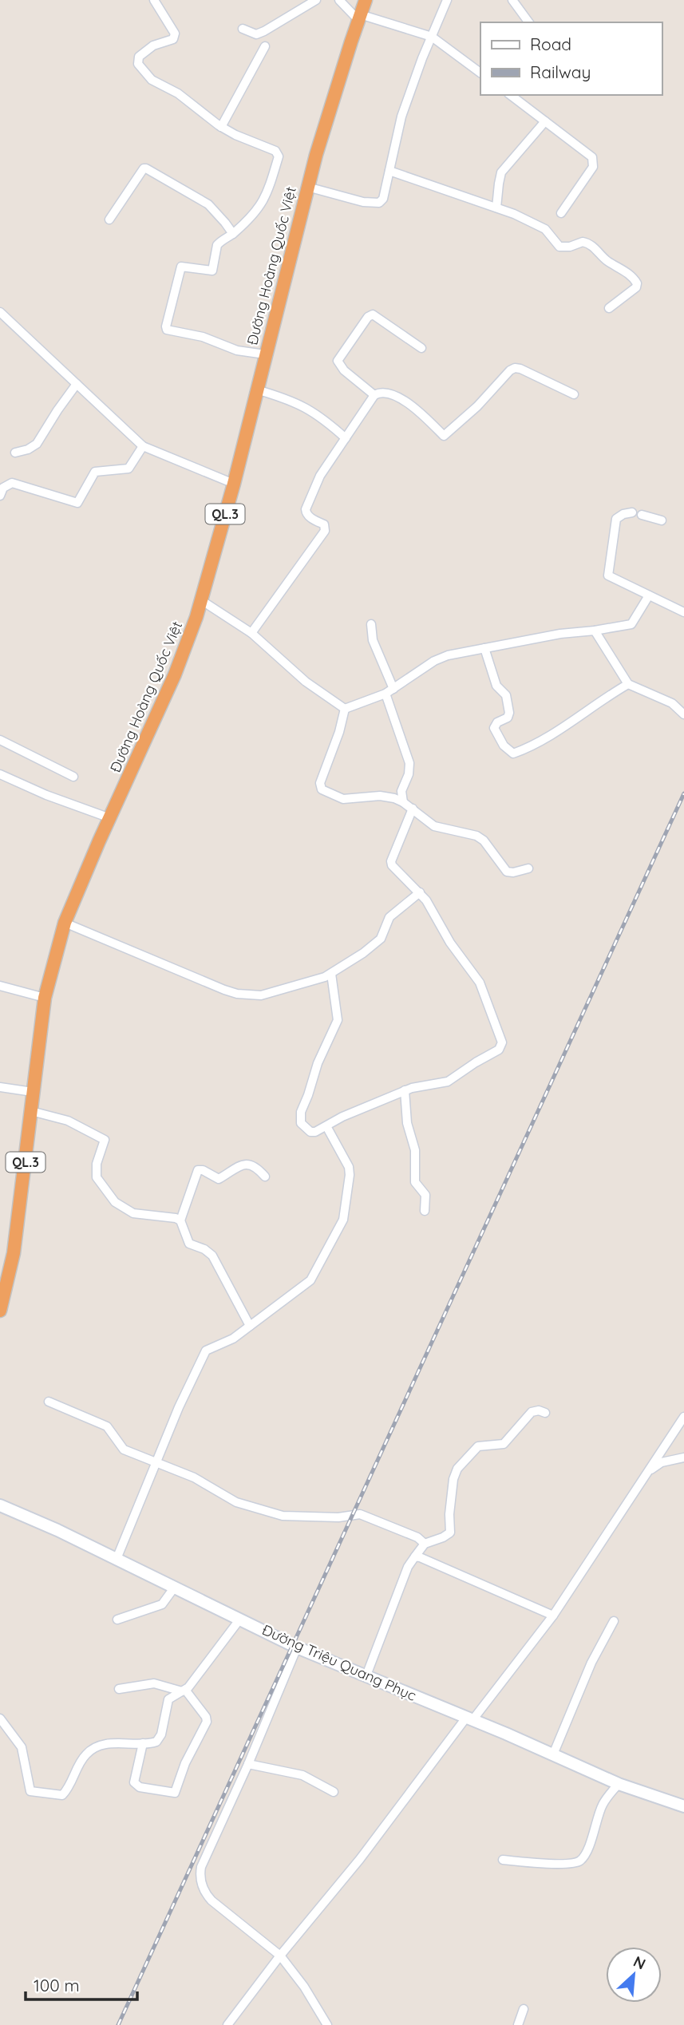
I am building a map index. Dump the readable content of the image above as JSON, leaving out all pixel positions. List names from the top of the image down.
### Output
{
  "streets": {
    "highway": ["Đường Hoàng Quốc Việt", "QL.3"],
    "main road": ["Đường Triệu Quang Phục"]
  },
  "legend": ["Road", "Railway"],
  "scale_bar": "100 m",
  "north": "top right"
}
